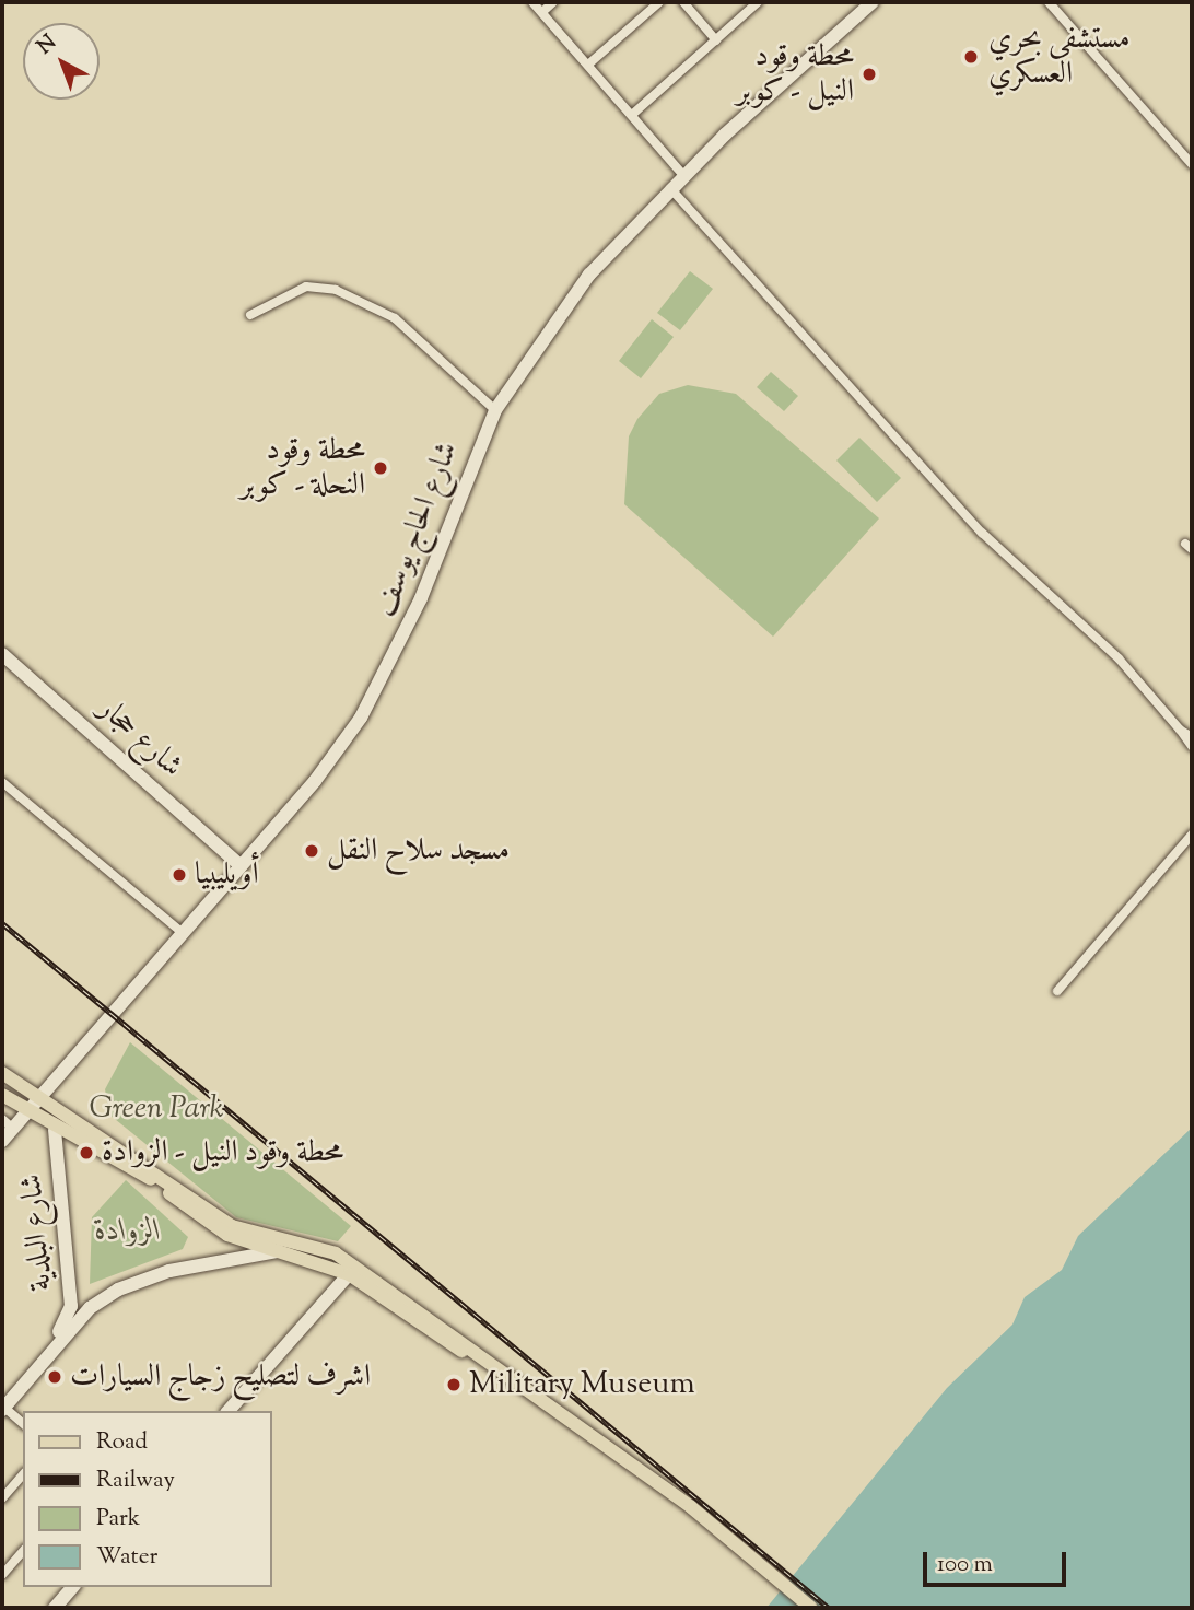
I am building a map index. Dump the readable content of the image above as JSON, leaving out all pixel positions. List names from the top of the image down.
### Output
{
  "streets": {
    "main road": ["شارع الحاج يوسف", "شارع حجار", "شارع البلدية"]
  },
  "crossings": [
    ["شارع الحاج يوسف", "شارع حجار"]
  ],
  "parks": ["Green Park", "الزوادة"],
  "places": [
    "مستشفى بحري العسكري",
    "محطة وقود النيل - كوبر",
    "محطة وقود النحلة - كوبر",
    "مسجد سلاح النقل",
    "أويليبيا",
    "محطة وقود النيل - الزوادة",
    "اشرف لتصليح زجاج السيارات",
    "Military Museum"
  ],
  "legend": [
    "Road",
    "Railway",
    "Park",
    "Water"
  ],
  "scale_bar": "100 m",
  "north": "top left"
}
